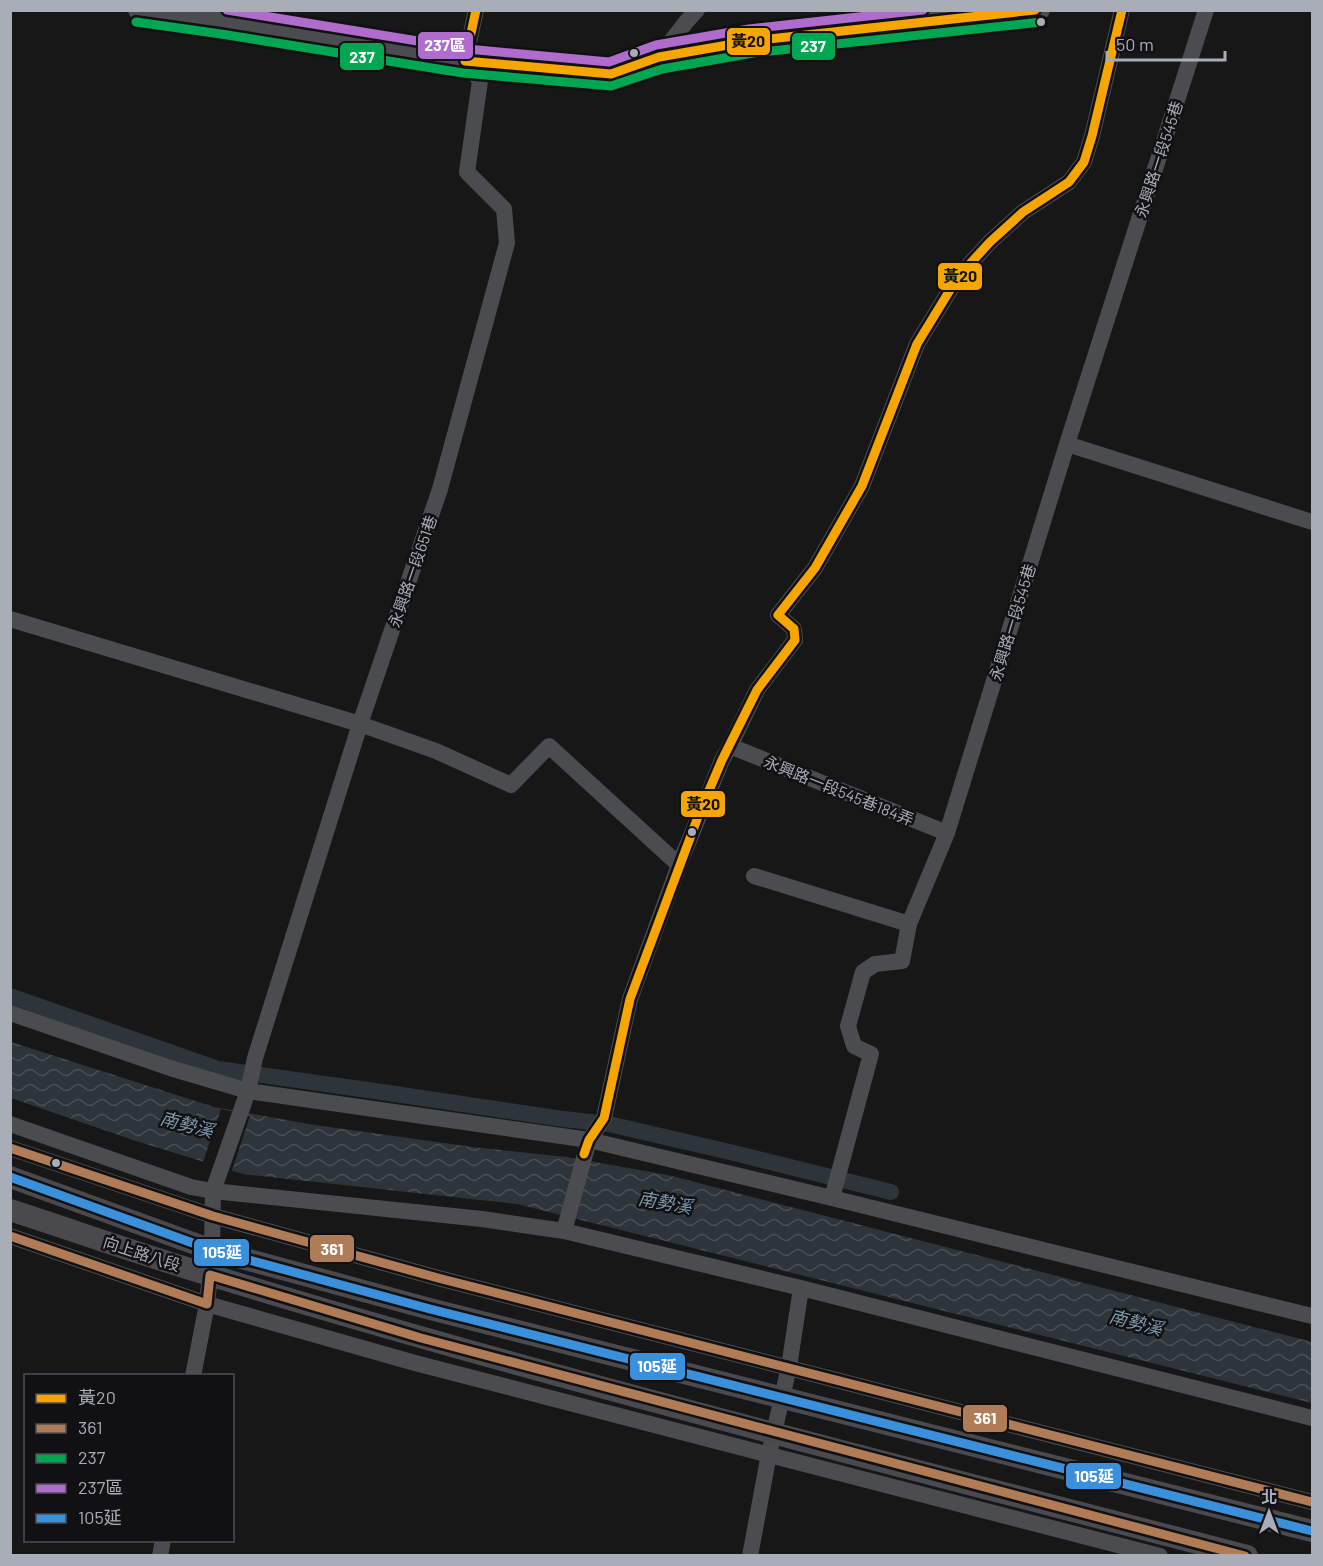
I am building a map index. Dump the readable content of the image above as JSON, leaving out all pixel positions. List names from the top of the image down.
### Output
{
  "streets": {
    "main road": ["向上路八段"],
    "street": ["永興路一段545巷", "永興路一段651巷", "永興路一段545巷184弄"]
  },
  "crossings": [
    ["永興路一段545巷", "永興路一段545巷184弄"],
    ["永興路一段651巷", "向上路八段"]
  ],
  "water": ["南勢溪"],
  "lines": [
    "transit line 黃20",
    "transit line 237區",
    "transit line 237",
    "transit line 361",
    "transit line 105延"
  ],
  "legend": [
    "黃20",
    "361",
    "237",
    "237區",
    "105延"
  ],
  "scale_bar": "50 m",
  "north": "top"
}
